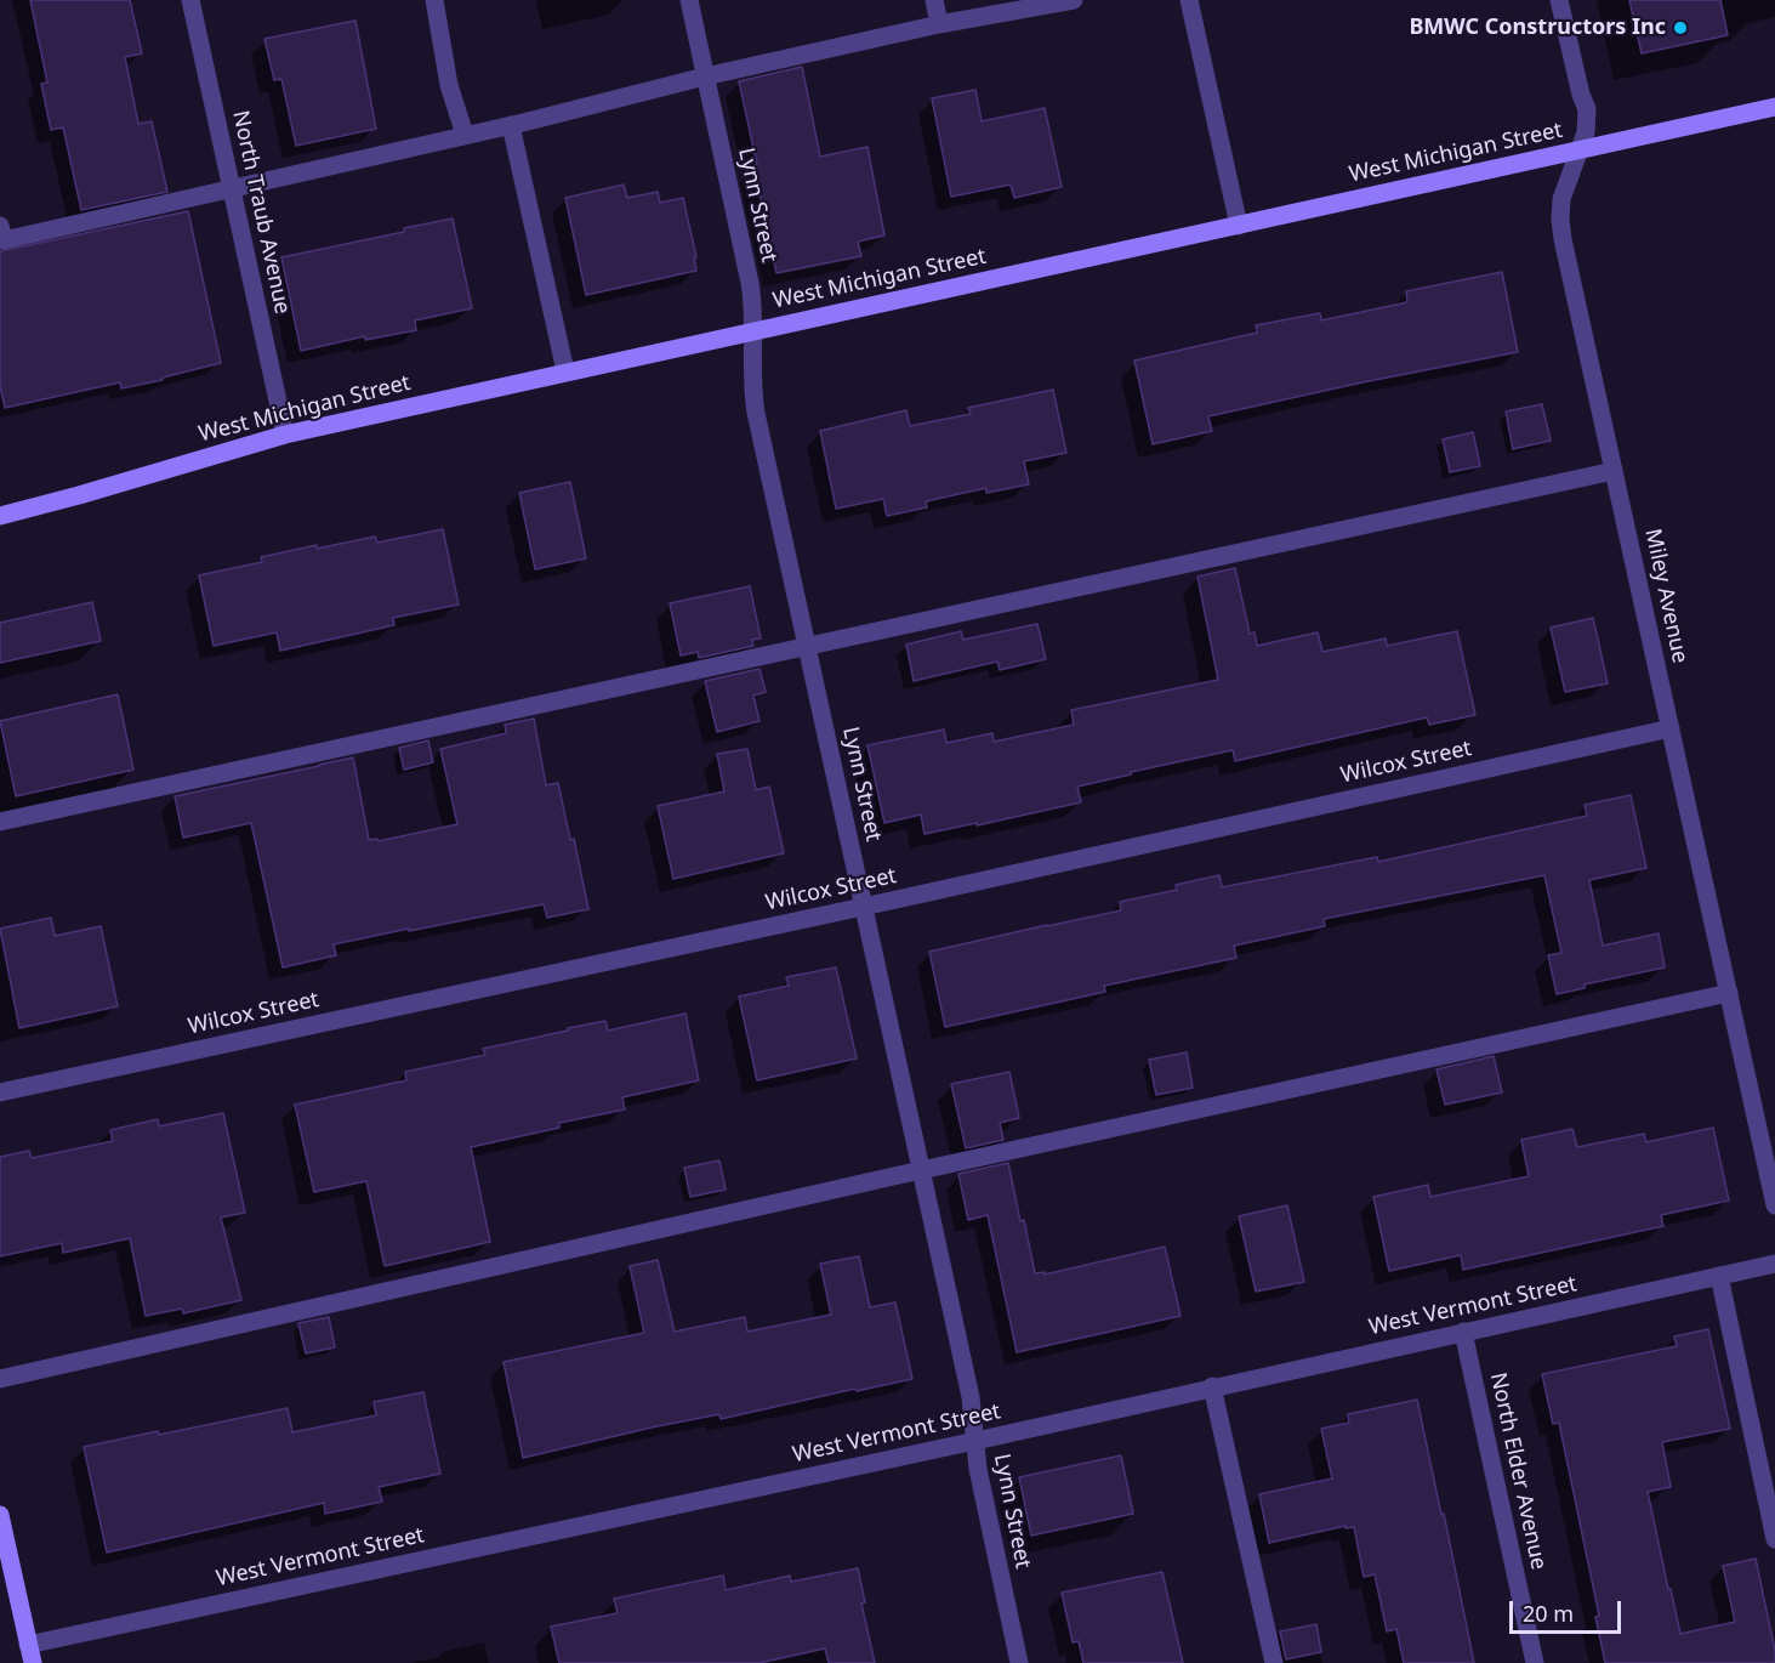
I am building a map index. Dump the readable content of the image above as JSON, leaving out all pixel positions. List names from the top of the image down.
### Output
{
  "streets": {
    "main road": ["West Michigan Street"],
    "street": [
      "Lynn Street",
      "North Traub Avenue",
      "Miley Avenue",
      "Wilcox Street",
      "West Vermont Street",
      "North Elder Avenue"
    ]
  },
  "crossings": [
    ["West Michigan Street", "Lynn Street"],
    ["West Michigan Street", "North Traub Avenue"],
    ["West Michigan Street", "Miley Avenue"],
    ["Lynn Street", "Wilcox Street"],
    ["Lynn Street", "West Vermont Street"],
    ["Miley Avenue", "Wilcox Street"],
    ["West Vermont Street", "North Elder Avenue"]
  ],
  "places": ["BMWC Constructors Inc"],
  "scale_bar": "20 m"
}
